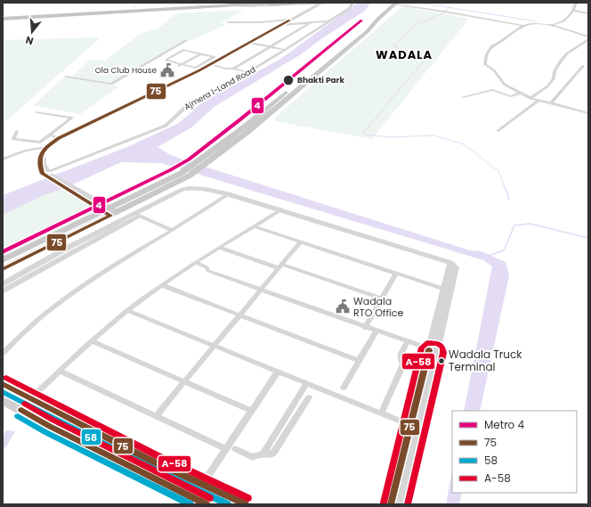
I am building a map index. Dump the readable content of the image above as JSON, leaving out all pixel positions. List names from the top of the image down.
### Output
{
  "streets": {
    "street": ["Ajmera l-Land Road"]
  },
  "districts": ["WADALA"],
  "places": {
    "public building": ["Ola Club House", "Wadala RTO Office"],
    "other": ["Bhakti Park", "Wadala Truck Terminal"]
  },
  "lines": [
    "metro line 4",
    "transit line 75",
    "transit line A-58",
    "transit line 58"
  ],
  "legend": [
    "Metro 4",
    "75",
    "58",
    "A-58"
  ],
  "north": "bottom"
}
